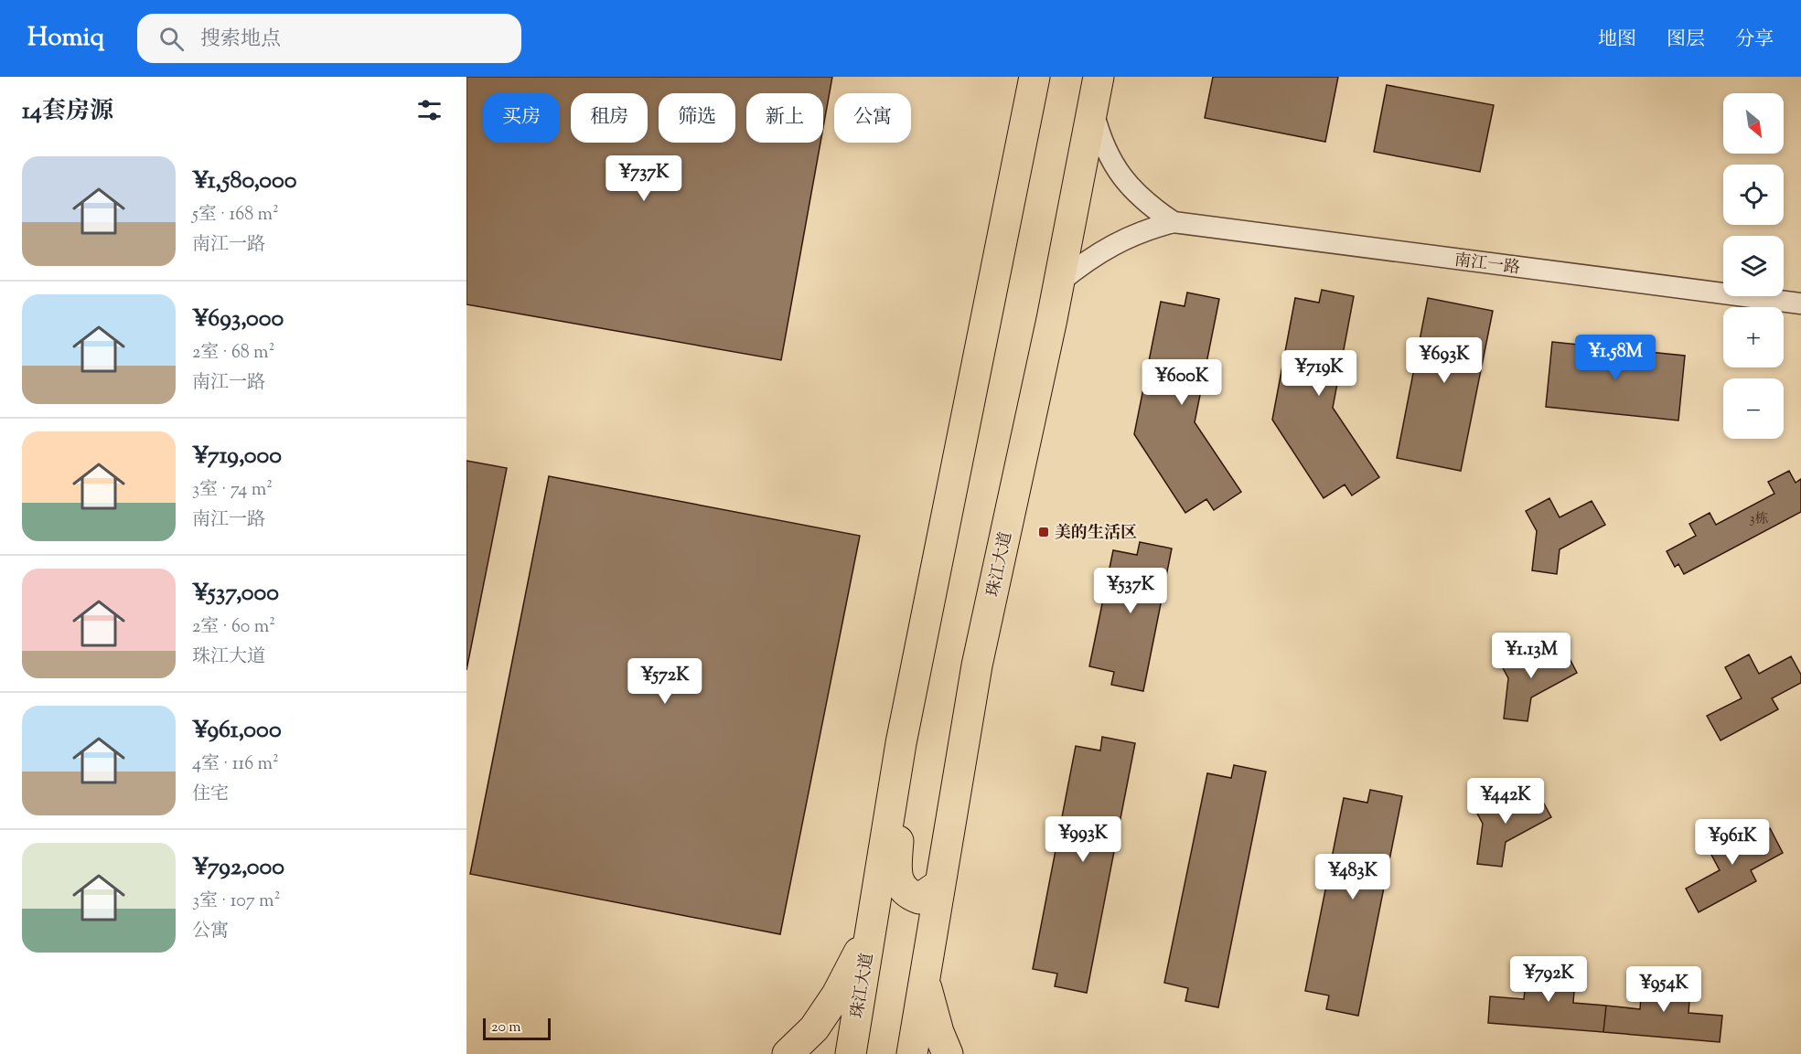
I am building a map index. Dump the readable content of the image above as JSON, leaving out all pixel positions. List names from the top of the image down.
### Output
{
  "streets": {
    "main road": ["珠江大道"],
    "street": ["南江一路"]
  },
  "places": {
    "transit": ["美的生活区"]
  },
  "house_numbers": ["3栋"],
  "scale_bar": "20 m",
  "north": "bottom right",
  "page": {
    "header": "Homiq",
    "search": "搜索地点",
    "nav": ["地图", "图层", "分享"],
    "heading": "14套房源",
    "map_buttons": ["+", "−"],
    "chip": [
      "买房",
      "租房",
      "筛选",
      "新上",
      "公寓"
    ],
    "list": [
      {
        "name": "¥1,580,000",
        "note": "5室 · 168 m² · 南江一路"
      },
      {
        "name": "¥693,000",
        "note": "2室 · 68 m² · 南江一路"
      },
      {
        "name": "¥719,000",
        "note": "3室 · 74 m² · 南江一路"
      },
      {
        "name": "¥537,000",
        "note": "2室 · 60 m² · 珠江大道"
      },
      {
        "name": "¥961,000",
        "note": "4室 · 116 m² · 住宅"
      },
      {
        "name": "¥792,000",
        "note": "3室 · 107 m² · 公寓"
      }
    ],
    "price": [
      "¥737K",
      "¥1.58M",
      "¥693K",
      "¥719K",
      "¥600K",
      "¥537K",
      "¥1.13M",
      "¥572K",
      "¥442K",
      "¥993K",
      "¥961K",
      "¥483K",
      "¥792K",
      "¥954K"
    ],
    "scale": "20 m"
  }
}
